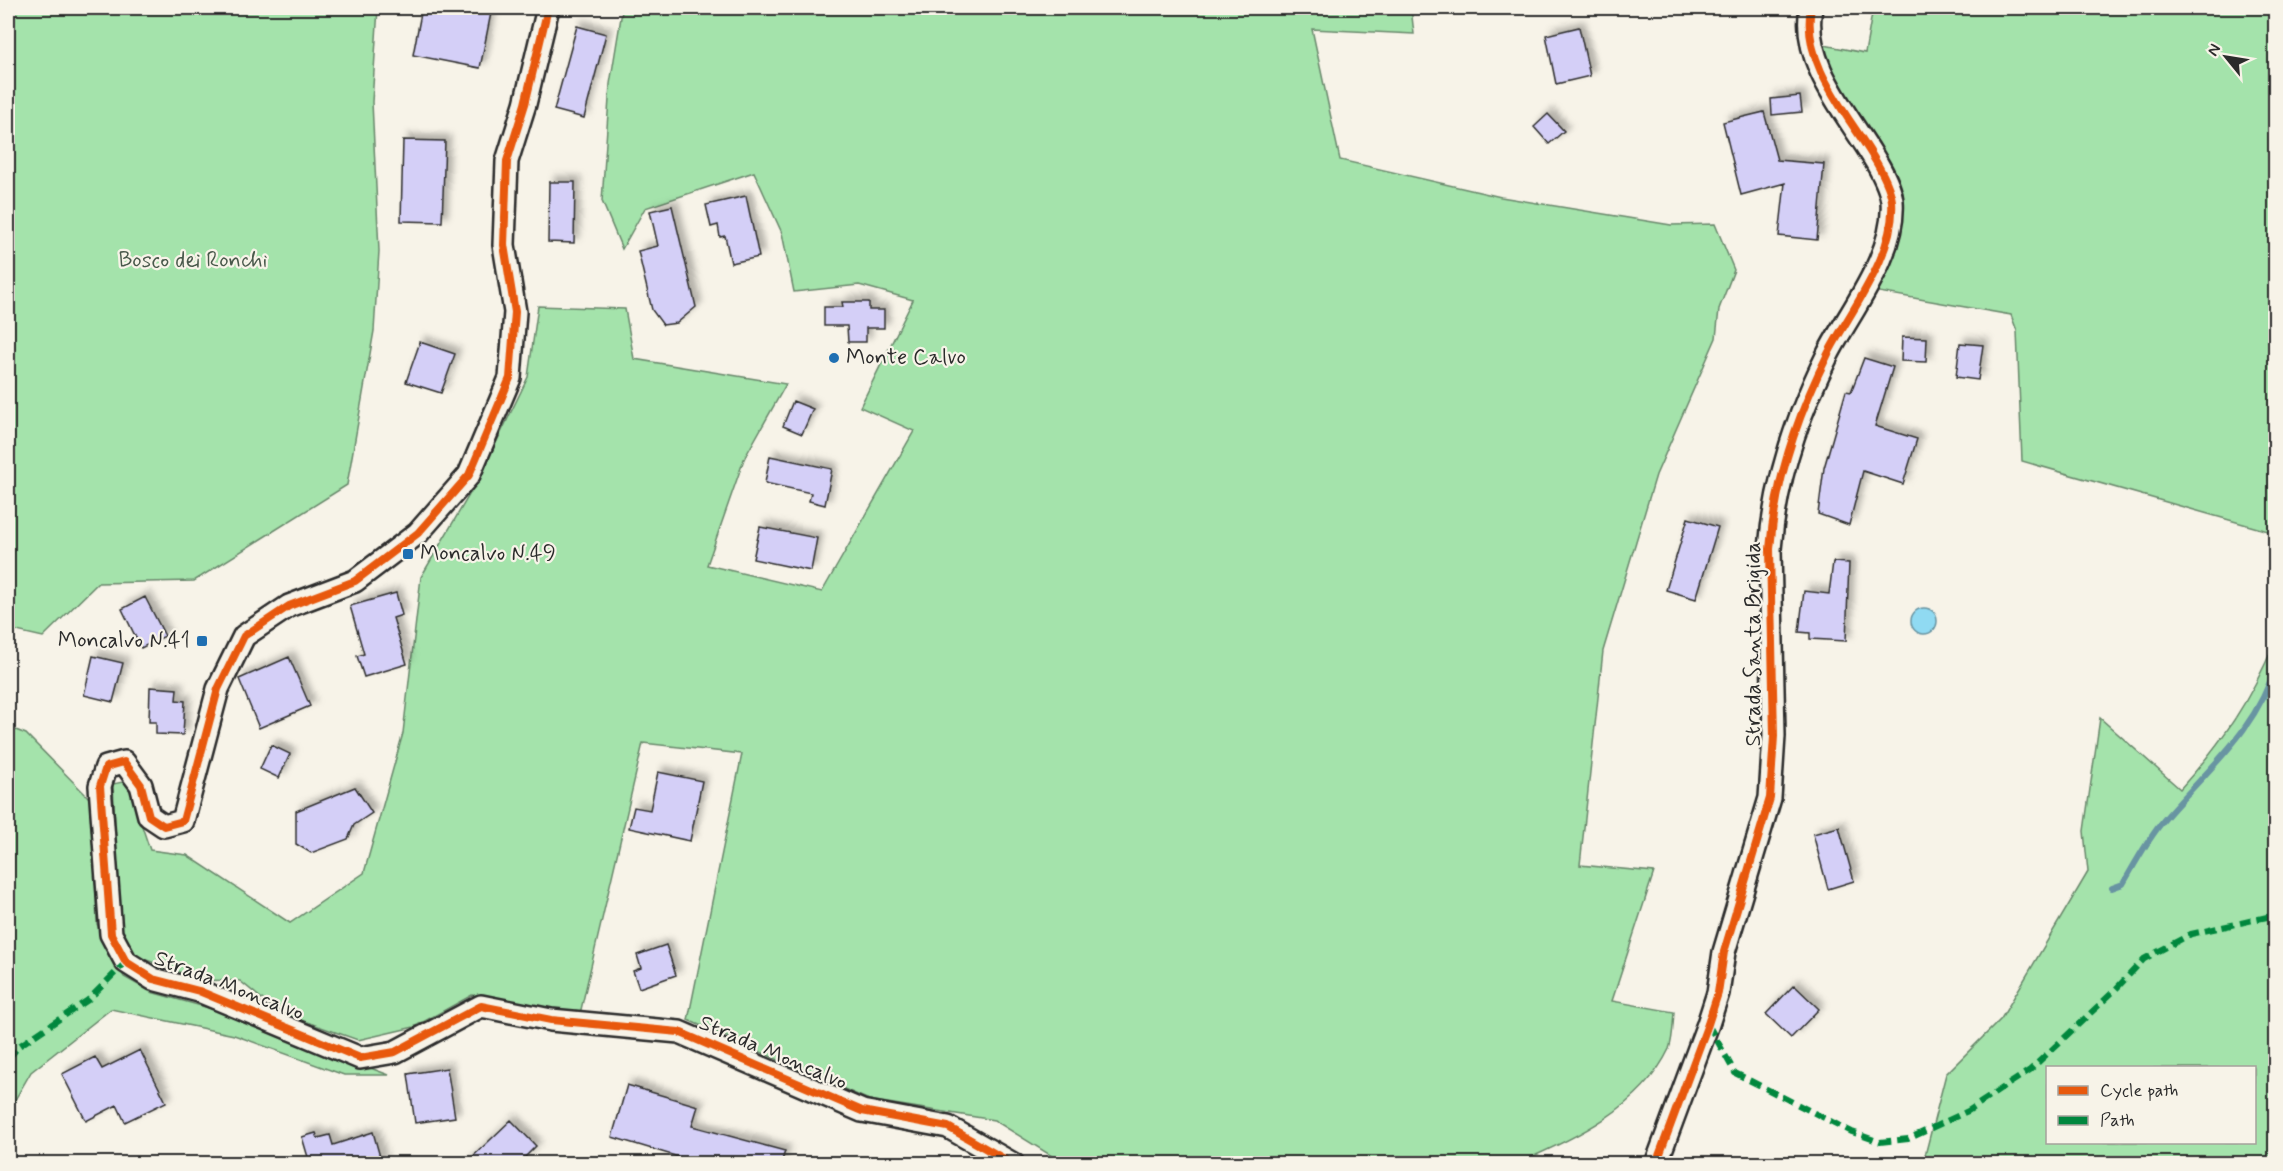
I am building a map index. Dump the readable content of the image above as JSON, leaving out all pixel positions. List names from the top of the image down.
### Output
{
  "streets": {
    "street": ["Strada Santa Brigida", "Strada Moncalvo"]
  },
  "parks": ["Bosco dei Ronchi"],
  "places": {
    "other": ["Monte Calvo"],
    "transit": ["Moncalvo N.49", "Moncalvo N.41"]
  },
  "legend": ["Cycle path", "Path"],
  "north": "top left"
}
